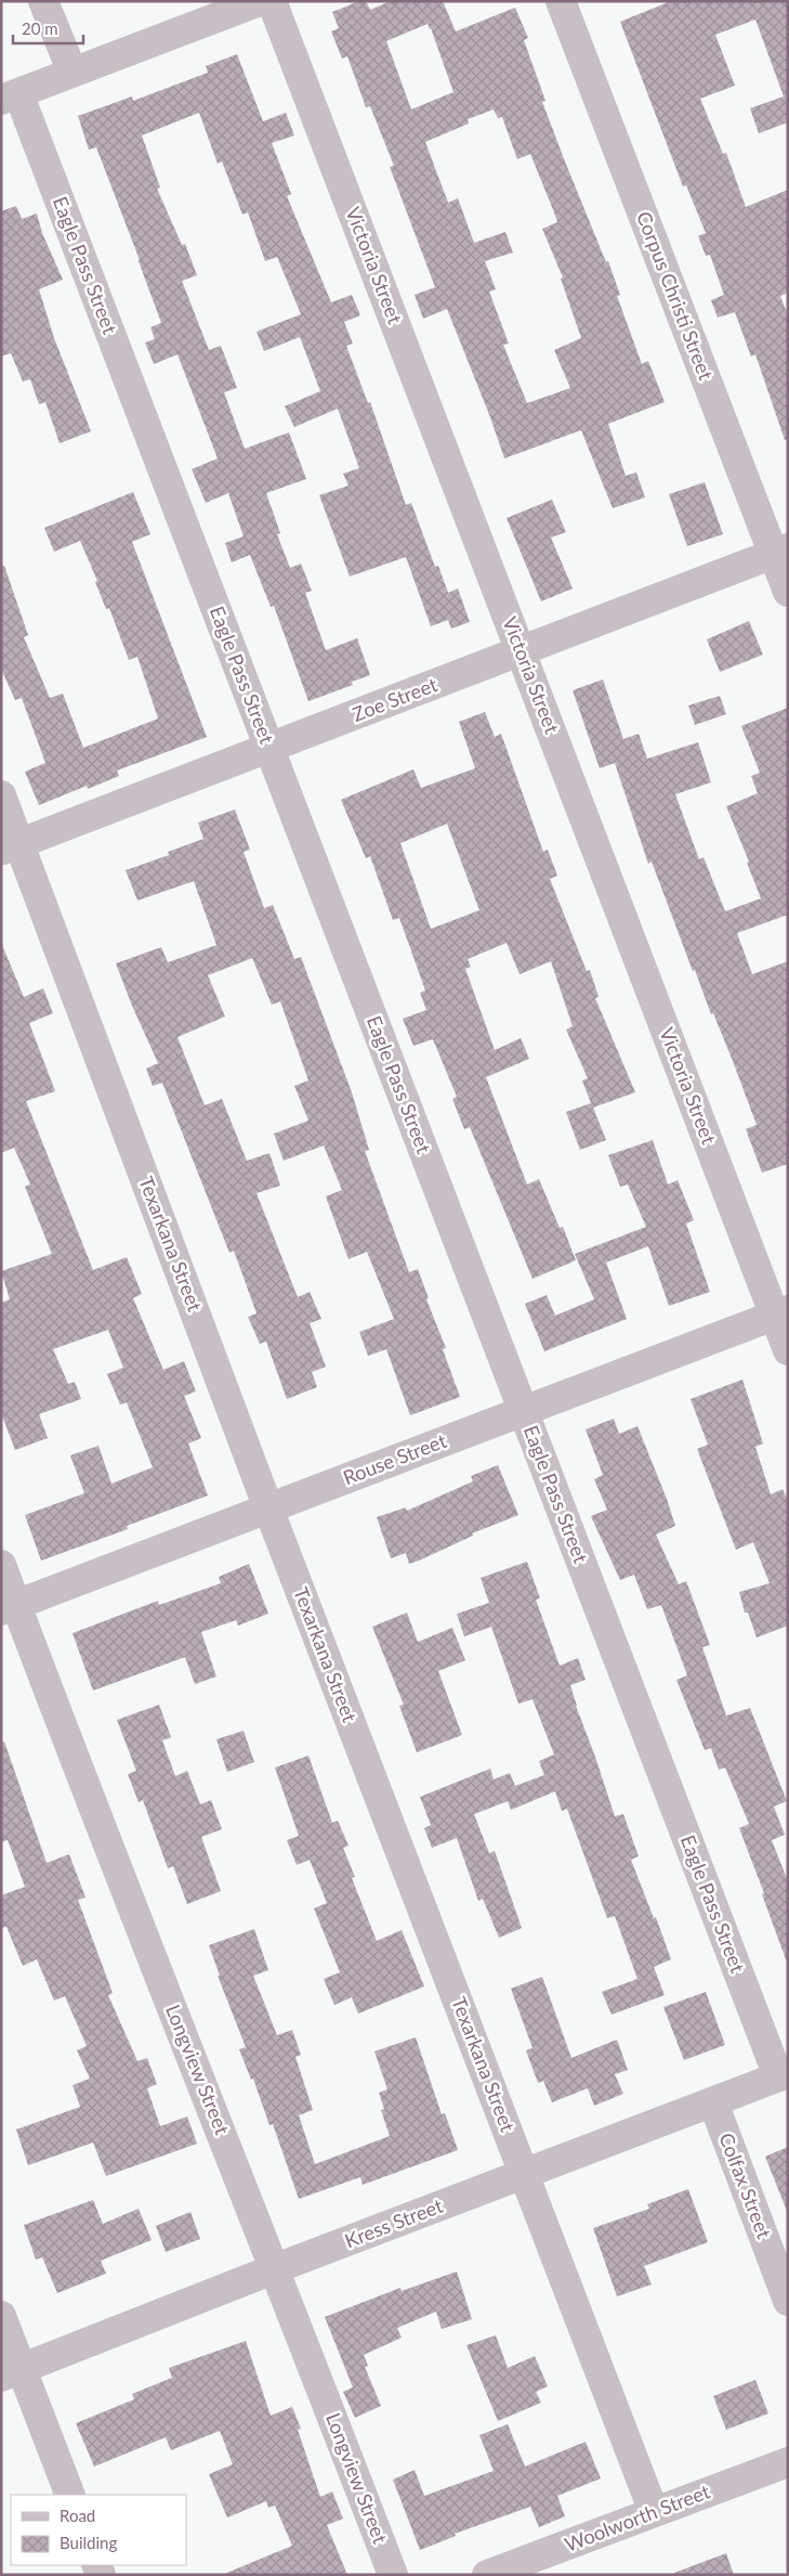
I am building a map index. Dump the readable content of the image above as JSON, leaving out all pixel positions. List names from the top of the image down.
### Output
{
  "streets": {
    "street": [
      "Eagle Pass Street",
      "Victoria Street",
      "Corpus Christi Street",
      "Zoe Street",
      "Texarkana Street",
      "Rouse Street",
      "Longview Street",
      "Colfax Street",
      "Kress Street",
      "Woolworth Street"
    ]
  },
  "crossings": [
    ["Eagle Pass Street", "Zoe Street"],
    ["Eagle Pass Street", "Rouse Street"],
    ["Eagle Pass Street", "Kress Street"],
    ["Victoria Street", "Zoe Street"],
    ["Victoria Street", "Rouse Street"],
    ["Corpus Christi Street", "Zoe Street"],
    ["Zoe Street", "Texarkana Street"],
    ["Texarkana Street", "Rouse Street"],
    ["Texarkana Street", "Kress Street"],
    ["Texarkana Street", "Woolworth Street"],
    ["Rouse Street", "Longview Street"],
    ["Longview Street", "Kress Street"],
    ["Colfax Street", "Kress Street"]
  ],
  "legend": ["Road", "Building"],
  "scale_bar": "20 m"
}
